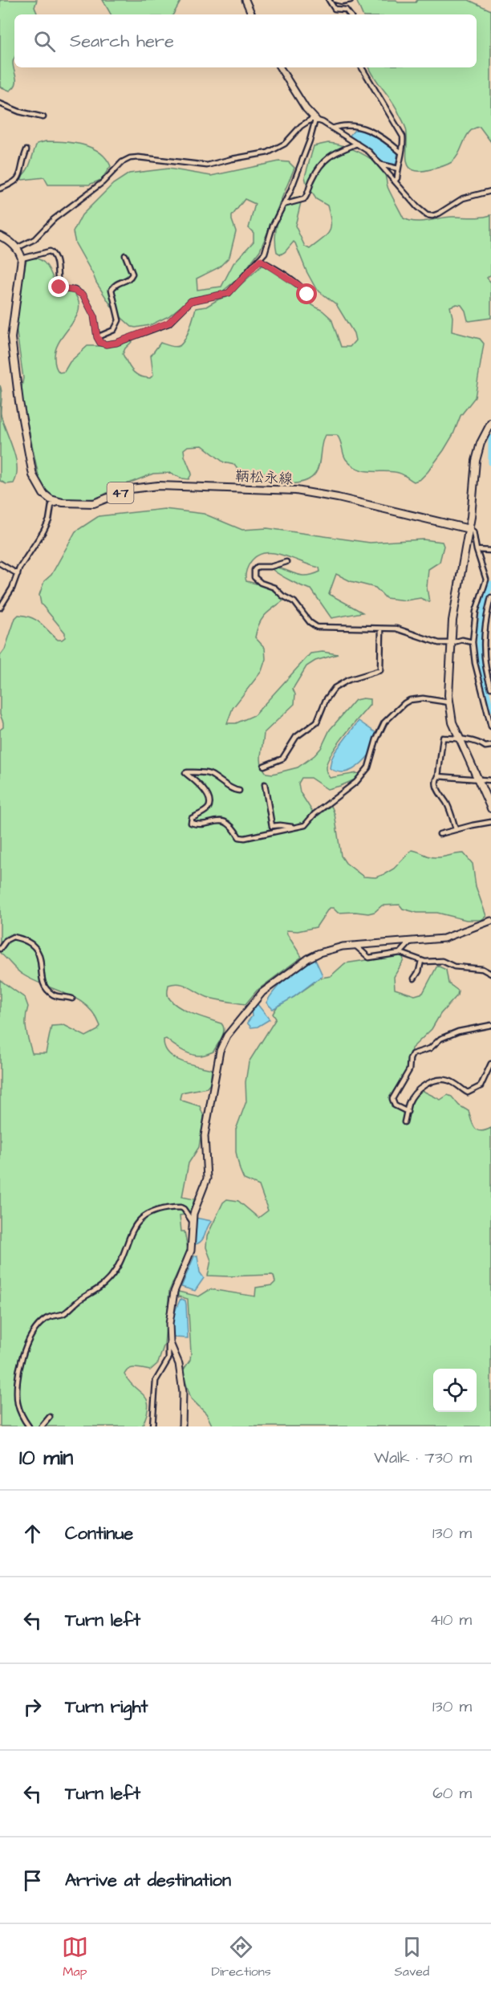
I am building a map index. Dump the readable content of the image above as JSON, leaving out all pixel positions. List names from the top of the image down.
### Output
{
  "streets": {
    "main road": ["鞆松永線", "47"]
  },
  "page": {
    "search": "Search here",
    "heading": ["10 min", "Walk · 730 m"],
    "list": [
      ["Continue", "130 m"],
      ["Turn left", "410 m"],
      ["Turn right", "130 m"],
      ["Turn left", "60 m"],
      "Arrive at destination"
    ],
    "nav": ["Map", "Directions", "Saved"]
  }
}
